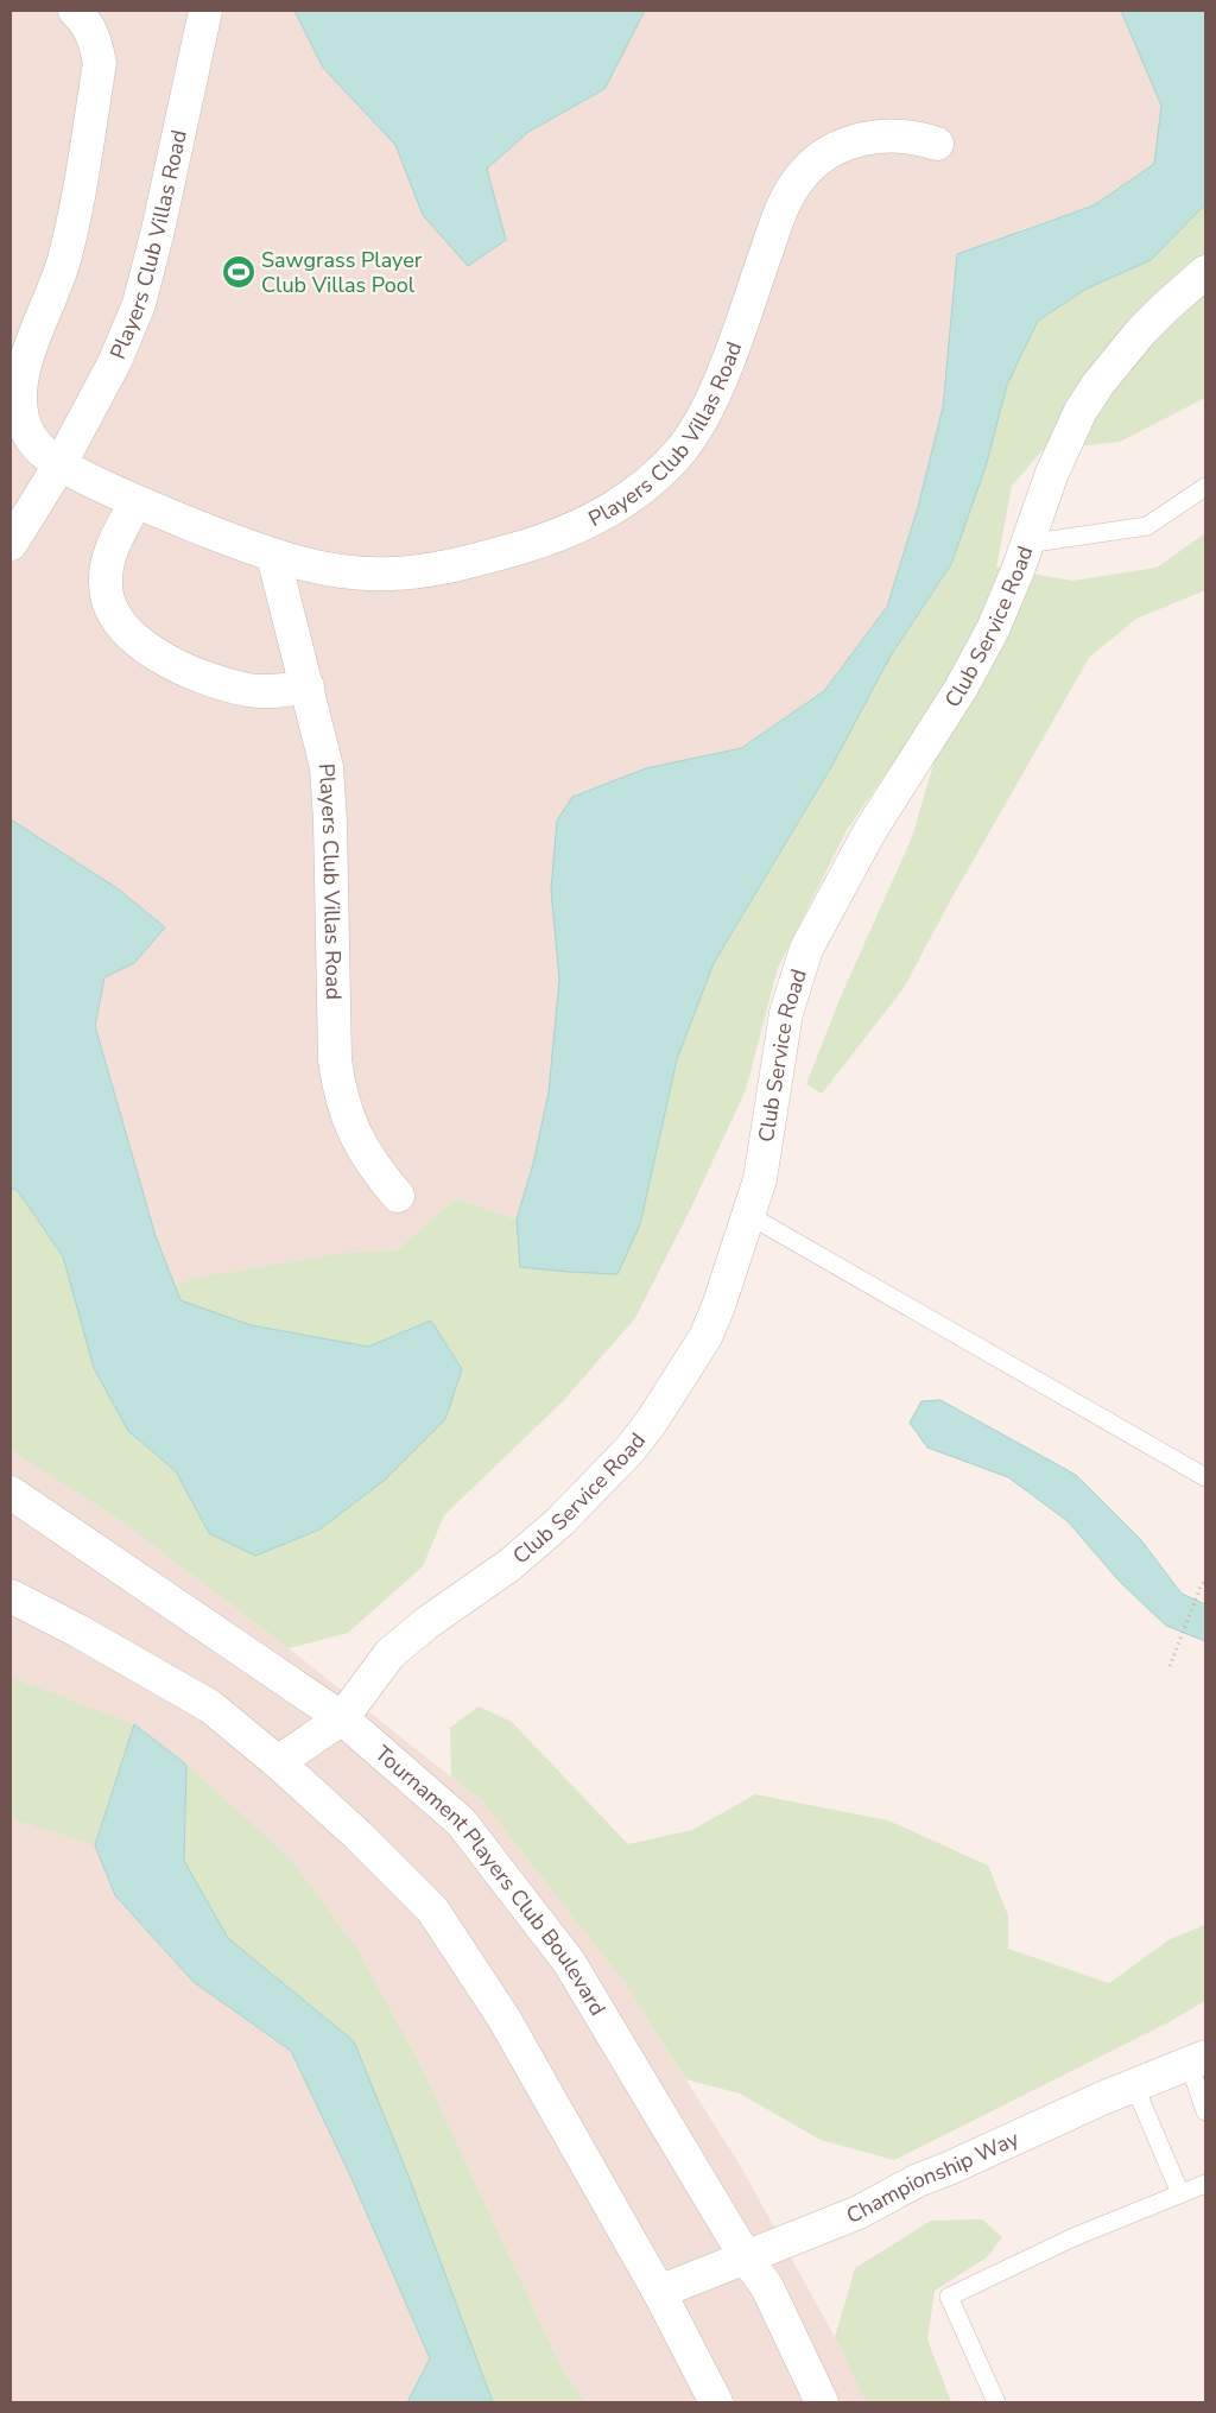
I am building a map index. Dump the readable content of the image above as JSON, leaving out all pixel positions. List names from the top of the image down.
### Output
{
  "streets": {
    "street": [
      "Players Club Villas Road",
      "Club Service Road",
      "Tournament Players Club Boulevard",
      "Championship Way"
    ]
  },
  "crossings": [
    ["Club Service Road", "Tournament Players Club Boulevard"],
    ["Tournament Players Club Boulevard", "Championship Way"]
  ],
  "places": {
    "sports": ["Sawgrass Player Club Villas Pool"]
  }
}
